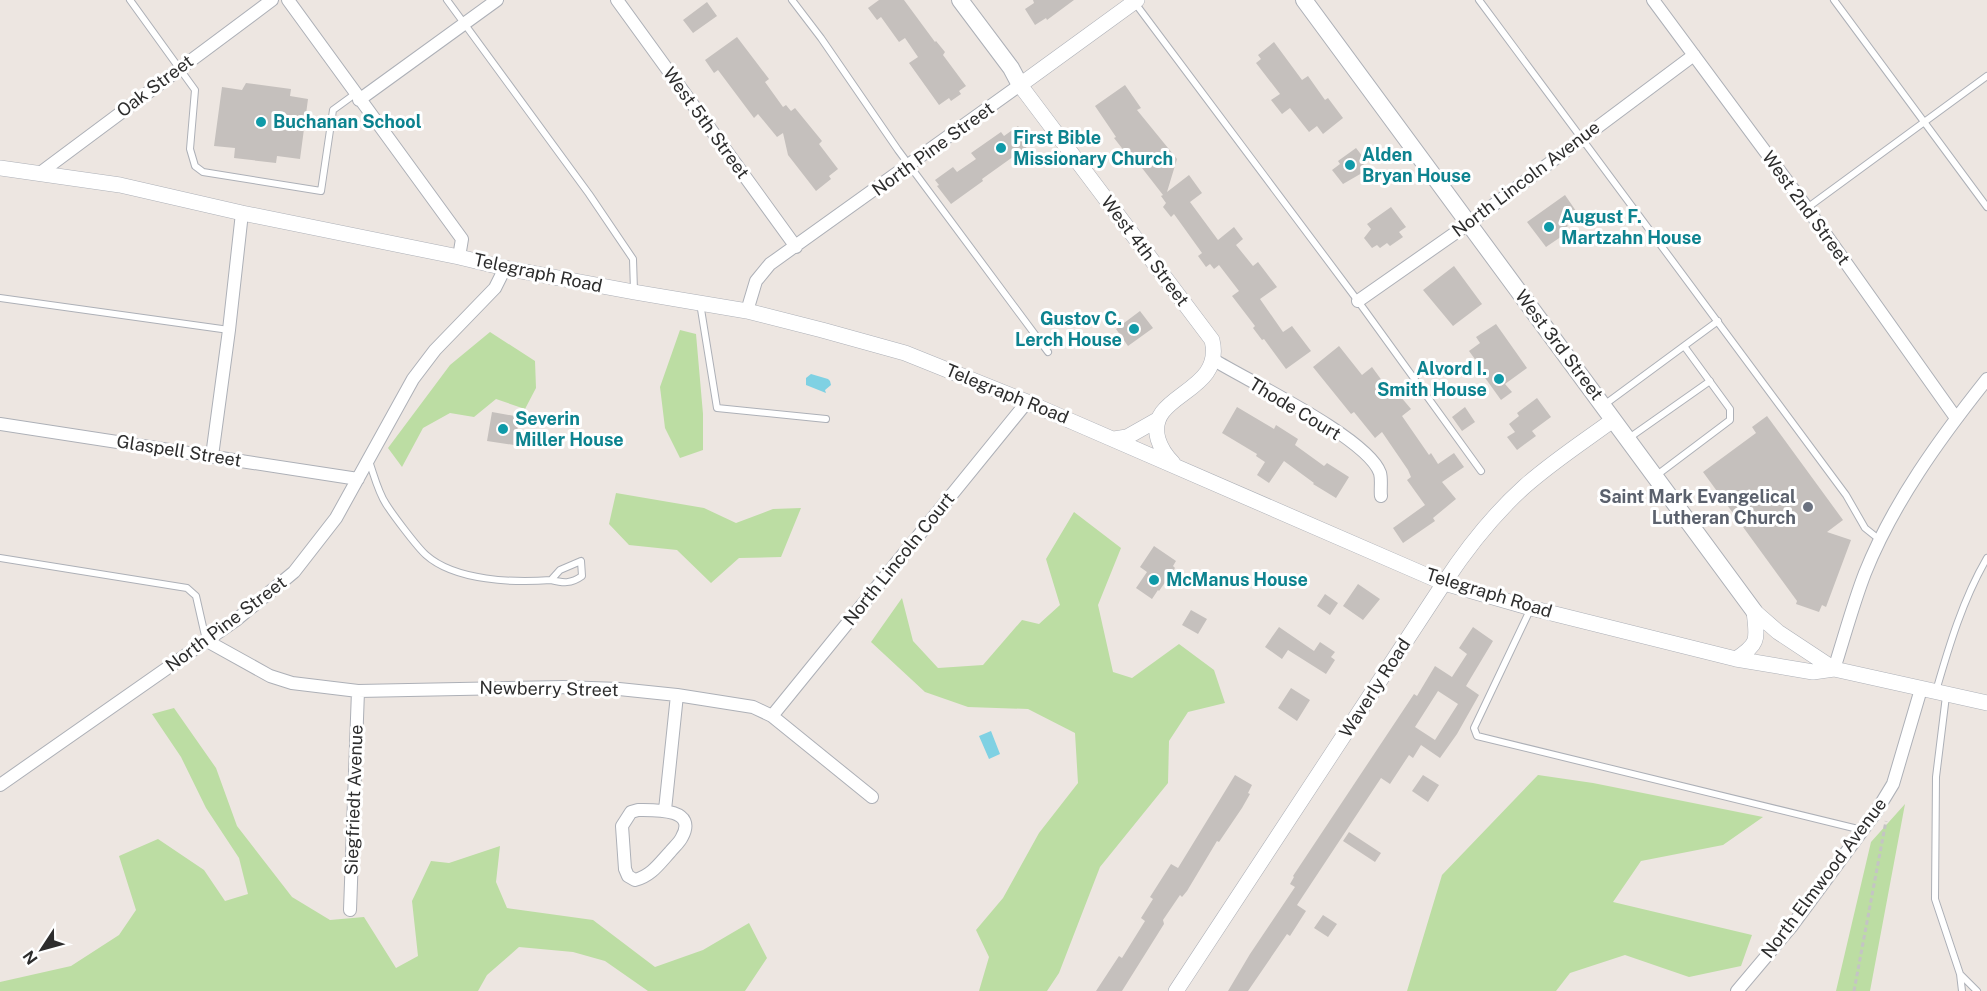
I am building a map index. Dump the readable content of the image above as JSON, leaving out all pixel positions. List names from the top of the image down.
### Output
{
  "streets": {
    "main road": ["West 4th Street", "West 3rd Street"],
    "street": [
      "Oak Street",
      "West 5th Street",
      "North Pine Street",
      "North Lincoln Avenue",
      "West 2nd Street",
      "Telegraph Road",
      "Thode Court",
      "Glaspell Street",
      "North Lincoln Court",
      "Waverly Road",
      "Newberry Street",
      "Siegfriedt Avenue",
      "North Elmwood Avenue"
    ]
  },
  "crossings": [
    ["Oak Street", "Telegraph Road"],
    ["West 5th Street", "North Pine Street"],
    ["North Pine Street", "West 4th Street"],
    ["North Pine Street", "Telegraph Road"],
    ["North Pine Street", "Glaspell Street"],
    ["North Pine Street", "Newberry Street"],
    ["North Lincoln Avenue", "West 2nd Street"],
    ["North Lincoln Avenue", "West 3rd Street"],
    ["West 4th Street", "Thode Court"],
    ["Telegraph Road", "West 3rd Street"],
    ["Telegraph Road", "North Lincoln Court"],
    ["Telegraph Road", "Waverly Road"],
    ["Telegraph Road", "North Elmwood Avenue"],
    ["West 3rd Street", "Waverly Road"],
    ["North Lincoln Court", "Newberry Street"],
    ["Newberry Street", "Siegfriedt Avenue"]
  ],
  "places": [
    "Buchanan School",
    "First Bible Missionary Church",
    "Alden Bryan House",
    "August F. Martzahn House",
    "Gustov C. Lerch House",
    "Alvord I. Smith House",
    "Severin Miller House",
    "Saint Mark Evangelical Lutheran Church",
    "McManus House"
  ],
  "north": "bottom left"
}
